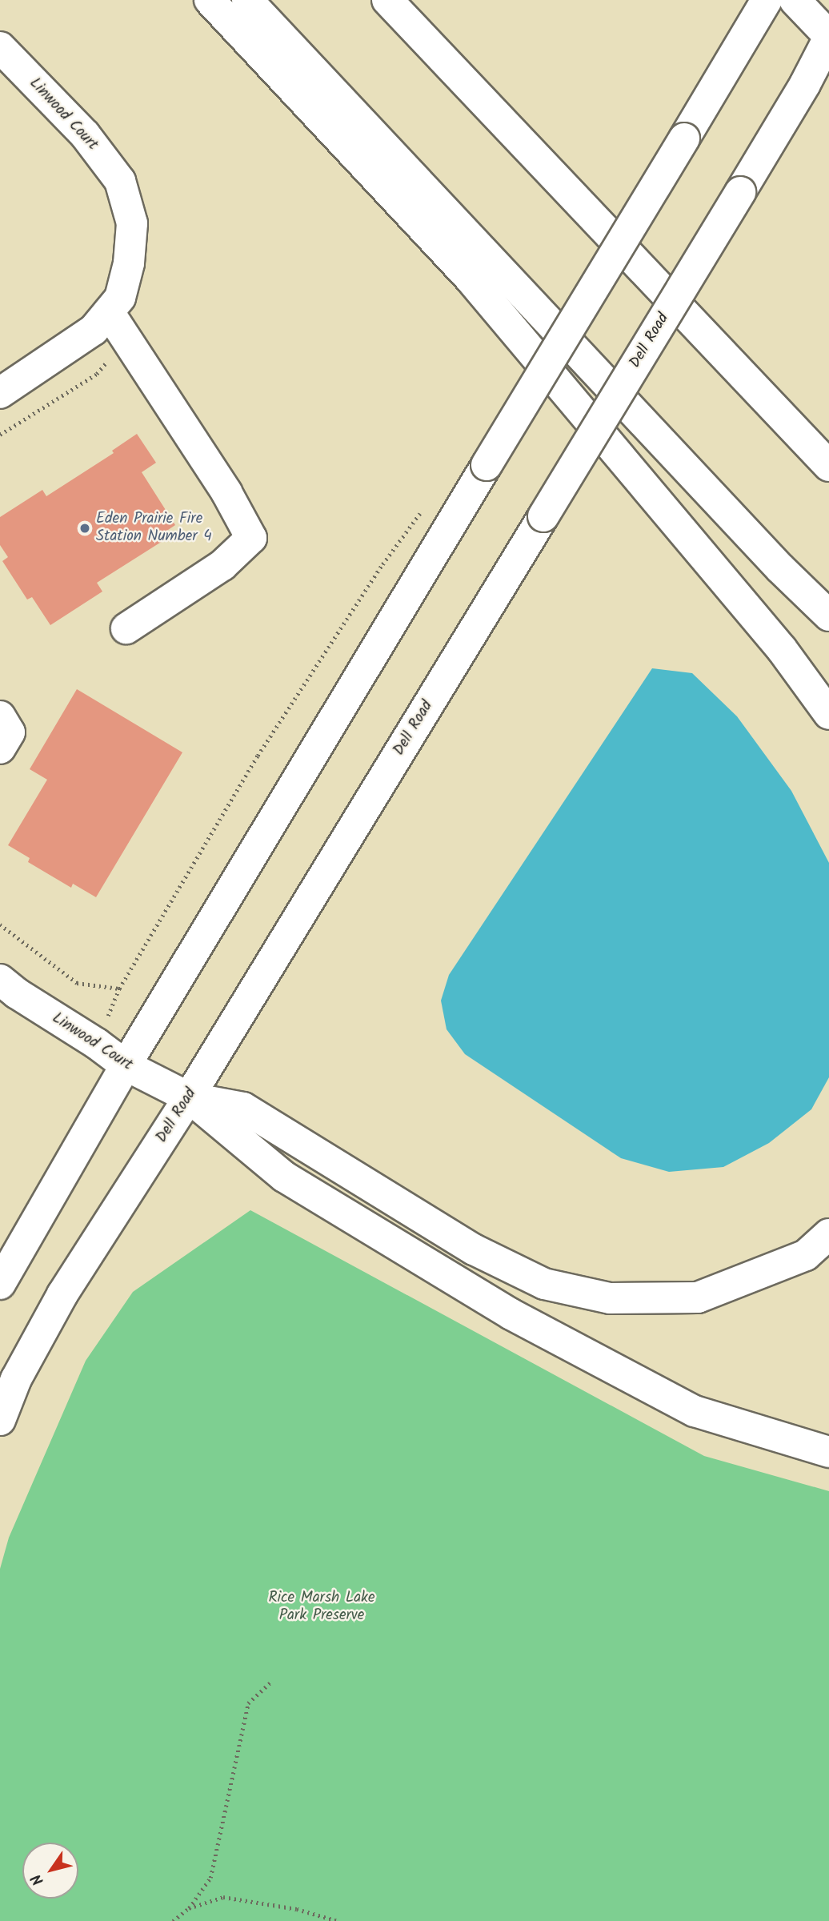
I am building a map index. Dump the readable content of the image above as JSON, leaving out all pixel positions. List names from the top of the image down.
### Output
{
  "streets": {
    "main road": ["Linwood Court", "Dell Road"]
  },
  "crossings": [
    ["Linwood Court", "Dell Road"]
  ],
  "parks": ["Rice Marsh Lake Park Preserve"],
  "places": ["Eden Prairie Fire Station Number 4"],
  "north": "bottom left"
}
